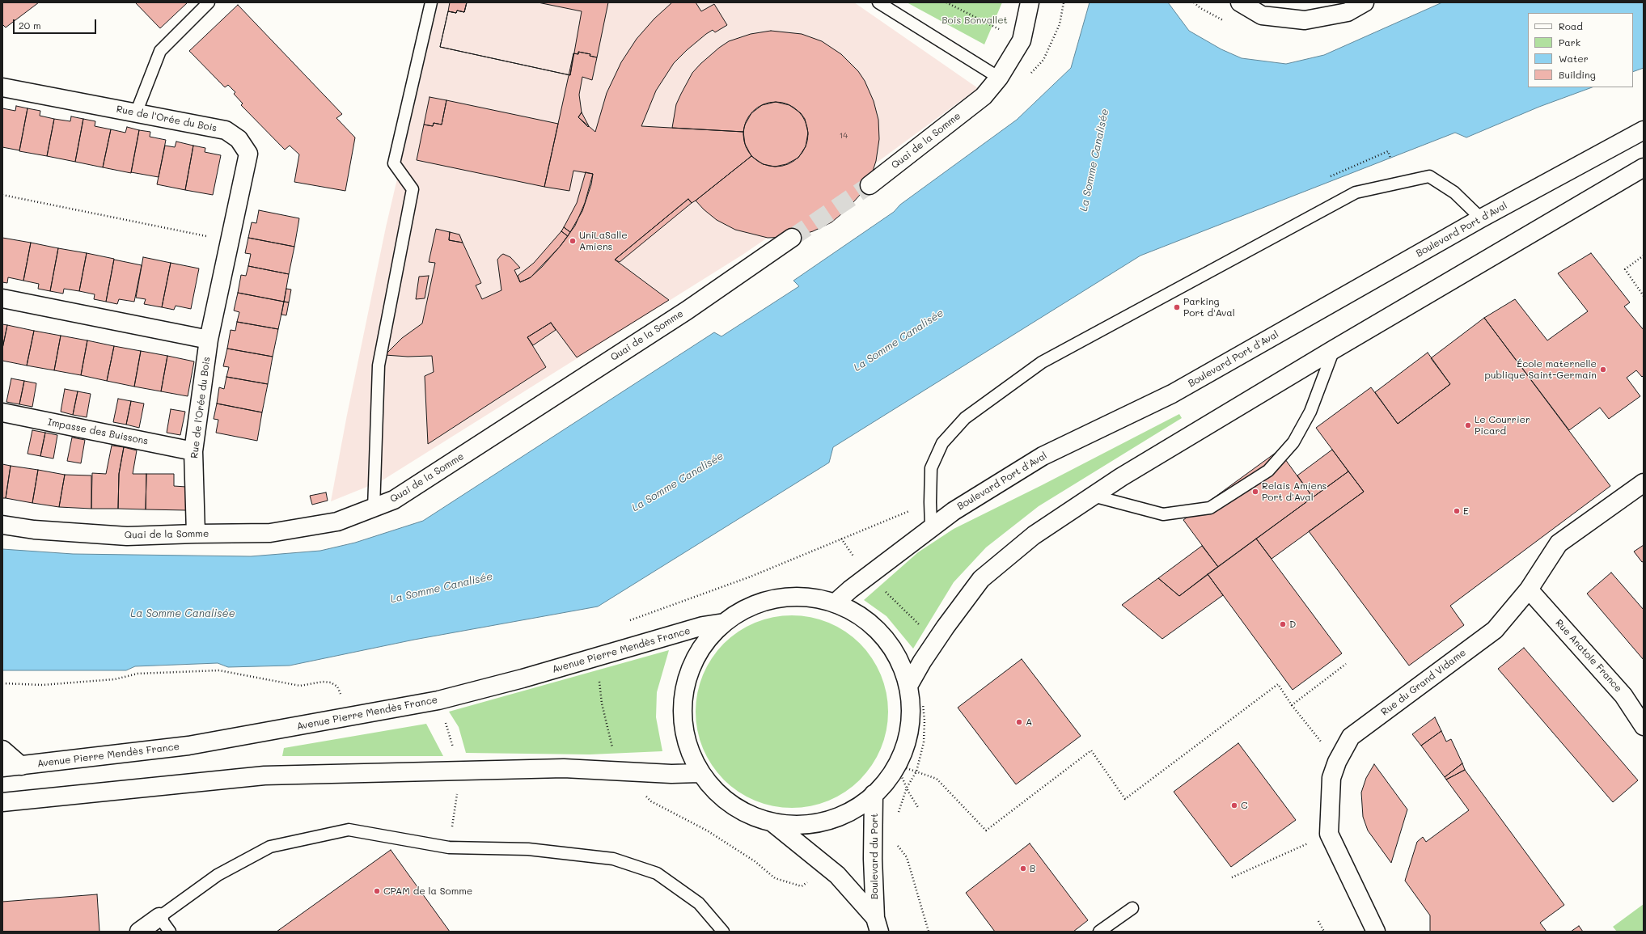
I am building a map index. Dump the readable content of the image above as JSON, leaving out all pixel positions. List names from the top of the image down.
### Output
{
  "streets": {
    "main road": [
      "Rue de l'Orée du Bois",
      "Quai de la Somme",
      "Boulevard Port d'Aval",
      "Impasse des Buissons",
      "Avenue Pierre Mendès France",
      "Rue Anatole France",
      "Rue du Grand Vidame",
      "Boulevard du Port"
    ]
  },
  "crossings": [
    ["Rue de l'Orée du Bois", "Quai de la Somme"],
    ["Rue de l'Orée du Bois", "Impasse des Buissons"],
    ["Rue Anatole France", "Rue du Grand Vidame"]
  ],
  "water": ["La Somme Canalisée"],
  "parks": ["Bois Bonvallet"],
  "places": [
    "UniLaSalle Amiens",
    "Parking Port d'Aval",
    "École maternelle publique Saint-Germain",
    "Le Courrier Picard",
    "Relais Amiens Port d'Aval",
    "E",
    "D",
    "A",
    "C",
    "B",
    "CPAM de la Somme"
  ],
  "house_numbers": ["14"],
  "legend": [
    "Road",
    "Park",
    "Water",
    "Building"
  ],
  "scale_bar": "20 m"
}
